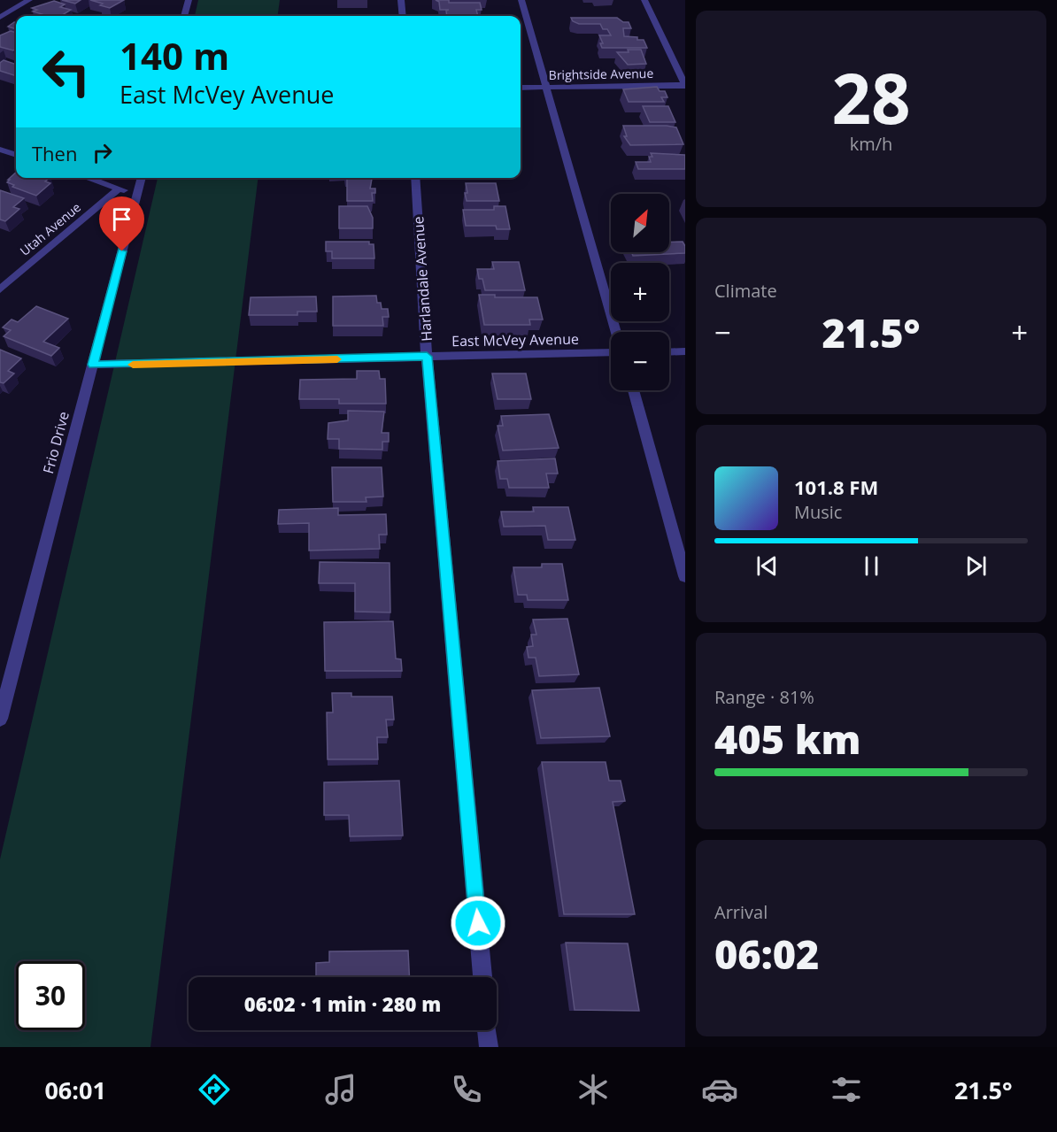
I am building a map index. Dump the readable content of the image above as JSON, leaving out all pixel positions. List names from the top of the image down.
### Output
{
  "streets": {
    "street": [
      "Brightside Avenue",
      "Utah Avenue",
      "Harlandale Avenue",
      "East McVey Avenue",
      "Frio Drive"
    ]
  },
  "crossings": [
    ["Harlandale Avenue", "East McVey Avenue"],
    ["East McVey Avenue", "Frio Drive"]
  ],
  "north": "top right",
  "page": {
    "tile": [
      ["28", "km/h"],
      "Climate",
      ["Range · 81%", "405 km"],
      ["Arrival", "06:02"]
    ],
    "turn": ["140 m", "East McVey Avenue"],
    "then": "Then",
    "map_buttons": ["+", "−"],
    "heat": ["−", "21.5°", "+"],
    "song": ["101.8 FM", "Music"],
    "limit": "30",
    "trip": "06:02 · 1 min · 280 m",
    "tabs": ["06:01", "21.5°"]
  }
}
